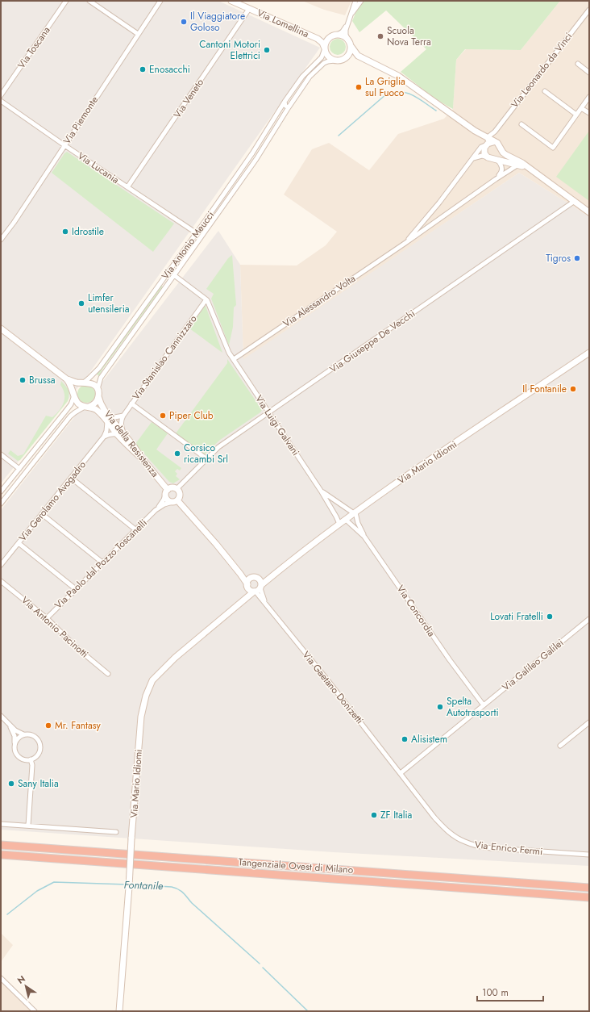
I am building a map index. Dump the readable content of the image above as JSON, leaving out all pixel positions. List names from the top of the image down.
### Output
{
  "streets": {
    "highway": ["Tangenziale Ovest di Milano"],
    "street": [
      "Via Lomellina",
      "Via Toscana",
      "Via Leonardo da Vinci",
      "Via Veneto",
      "Via Piemonte",
      "Via Lucania",
      "Via Antonio Meucci",
      "Via Alessandro Volta",
      "Via Giuseppe De Vecchi",
      "Via Stanislao Cannizzaro",
      "Via Luigi Galvani",
      "Via della Resistenza",
      "Via Mario Idiomi",
      "Via Gerolamo Avogadro",
      "Via Paolo dal Pozzo Toscanelli",
      "Via Concordia",
      "Via Antonio Pacinotti",
      "Via Galileo Galilei",
      "Via Gaetano Donizetti",
      "Via Enrico Fermi"
    ]
  },
  "crossings": [
    ["Via Lomellina", "Via Veneto"],
    ["Via Lomellina", "Via Antonio Meucci"],
    ["Via Leonardo da Vinci", "Via Alessandro Volta"],
    ["Via Veneto", "Via Lucania"],
    ["Via Piemonte", "Via Lucania"],
    ["Via Lucania", "Via Antonio Meucci"],
    ["Via Antonio Meucci", "Via della Resistenza"],
    ["Via Alessandro Volta", "Via Luigi Galvani"],
    ["Via Giuseppe De Vecchi", "Via Luigi Galvani"],
    ["Via Giuseppe De Vecchi", "Via della Resistenza"],
    ["Via Giuseppe De Vecchi", "Via Paolo dal Pozzo Toscanelli"],
    ["Via Stanislao Cannizzaro", "Via Luigi Galvani"],
    ["Via Luigi Galvani", "Via Mario Idiomi"],
    ["Via della Resistenza", "Via Gerolamo Avogadro"],
    ["Via della Resistenza", "Via Paolo dal Pozzo Toscanelli"],
    ["Via Mario Idiomi", "Via Concordia"],
    ["Via Mario Idiomi", "Via Gaetano Donizetti"],
    ["Via Paolo dal Pozzo Toscanelli", "Via Antonio Pacinotti"],
    ["Via Concordia", "Via Galileo Galilei"],
    ["Via Galileo Galilei", "Via Gaetano Donizetti"],
    ["Via Galileo Galilei", "Via Enrico Fermi"],
    ["Via Gaetano Donizetti", "Via Enrico Fermi"]
  ],
  "water": ["Fontanile"],
  "places": [
    "Il Viaggiatore Goloso",
    "Scuola Nova Terra",
    "Cantoni Motori Elettrici",
    "Enosacchi",
    "La Griglia sul Fuoco",
    "Idrostile",
    "Tigros",
    "Limfer utensileria",
    "Brussa",
    "Il Fontanile",
    "Piper Club",
    "Corsico ricambi Srl",
    "Lovati Fratelli",
    "Spelta Autotrasporti",
    "Mr. Fantasy",
    "Alisistem",
    "Sany Italia",
    "ZF Italia"
  ],
  "scale_bar": "100 m",
  "north": "top left"
}
